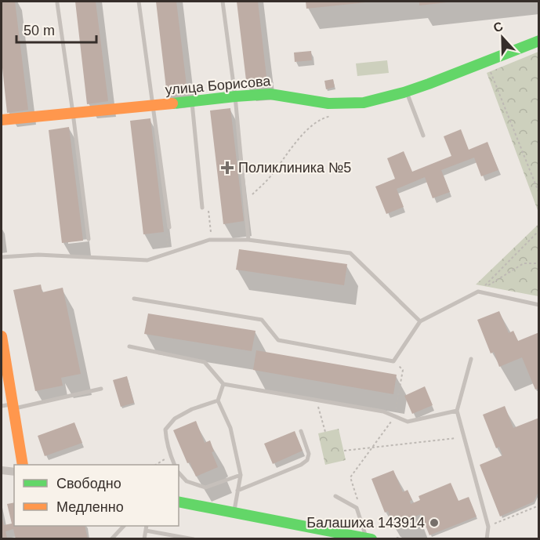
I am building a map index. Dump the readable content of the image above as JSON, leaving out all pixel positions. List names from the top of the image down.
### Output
{
  "streets": {
    "street": ["улица Борисова"]
  },
  "places": {
    "health": ["Поликлиника №5"],
    "other": ["Балашиха 143914"]
  },
  "legend": ["Свободно", "Медленно"],
  "scale_bar": "50 m",
  "north": "top"
}
